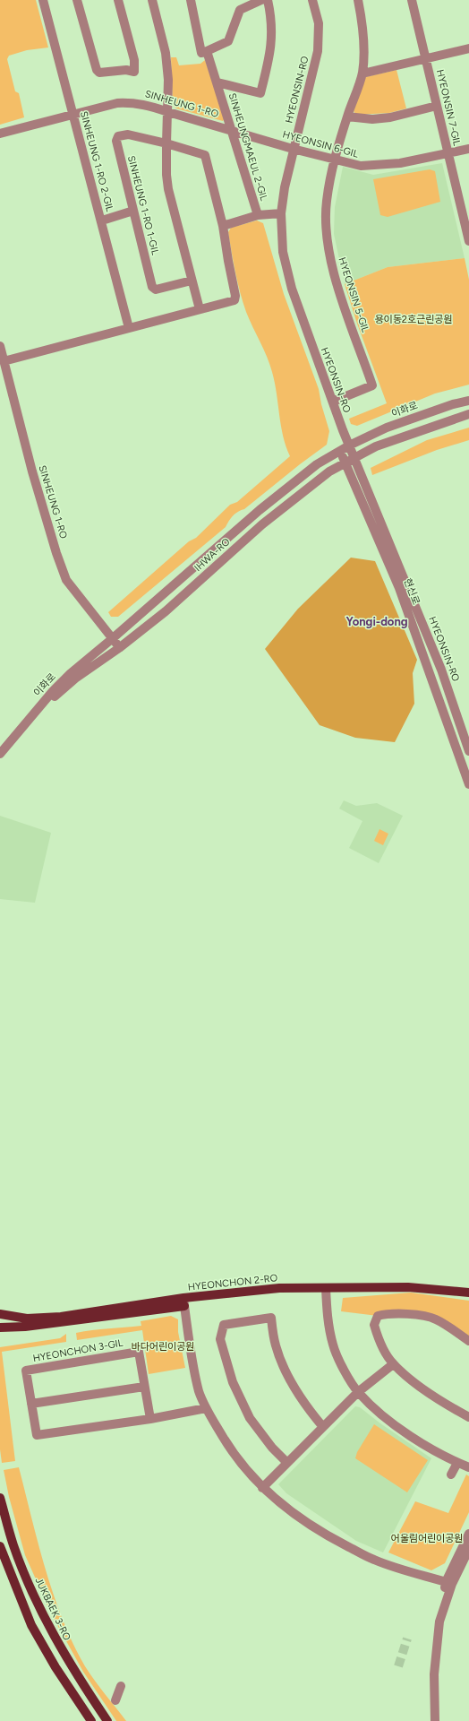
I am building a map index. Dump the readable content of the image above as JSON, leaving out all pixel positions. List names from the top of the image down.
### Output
{
  "streets": {
    "main road": ["HYEONCHON 2-RO", "JUKBAEK 3-RO"],
    "street": [
      "HYEONSIN-RO",
      "SINHEUNG 1-RO",
      "HYEONSIN 7-GIL",
      "HYEONSIN 6-GIL",
      "SINHEUNGMAEUL 2-GIL",
      "SINHEUNG 1-RO 2-GIL",
      "SINHEUNG 1-RO 1-GIL",
      "HYEONSIN 5-GIL",
      "이화로",
      "IHWA-RO",
      "현신로",
      "HYEONCHON 3-GIL"
    ]
  },
  "crossings": [
    ["HYEONSIN-RO", "HYEONSIN 6-GIL"],
    ["HYEONSIN-RO", "SINHEUNGMAEUL 2-GIL"],
    ["HYEONSIN-RO", "HYEONSIN 5-GIL"],
    ["HYEONSIN-RO", "이화로"],
    ["HYEONSIN-RO", "IHWA-RO"],
    ["SINHEUNG 1-RO", "HYEONSIN 6-GIL"],
    ["SINHEUNG 1-RO", "SINHEUNGMAEUL 2-GIL"],
    ["SINHEUNG 1-RO", "SINHEUNG 1-RO 2-GIL"],
    ["SINHEUNG 1-RO", "SINHEUNG 1-RO 1-GIL"],
    ["SINHEUNG 1-RO", "이화로"],
    ["SINHEUNG 1-RO", "IHWA-RO"],
    ["HYEONSIN 7-GIL", "HYEONSIN 6-GIL"],
    ["HYEONSIN 6-GIL", "SINHEUNGMAEUL 2-GIL"],
    ["HYEONSIN 6-GIL", "HYEONSIN 5-GIL"],
    ["SINHEUNG 1-RO 2-GIL", "SINHEUNG 1-RO 1-GIL"],
    ["이화로", "현신로"],
    ["IHWA-RO", "현신로"]
  ],
  "districts": ["Yongi-dong"],
  "parks": ["용이동2호근린공원", "바다어린이공원", "어울림어린이공원"]
}
